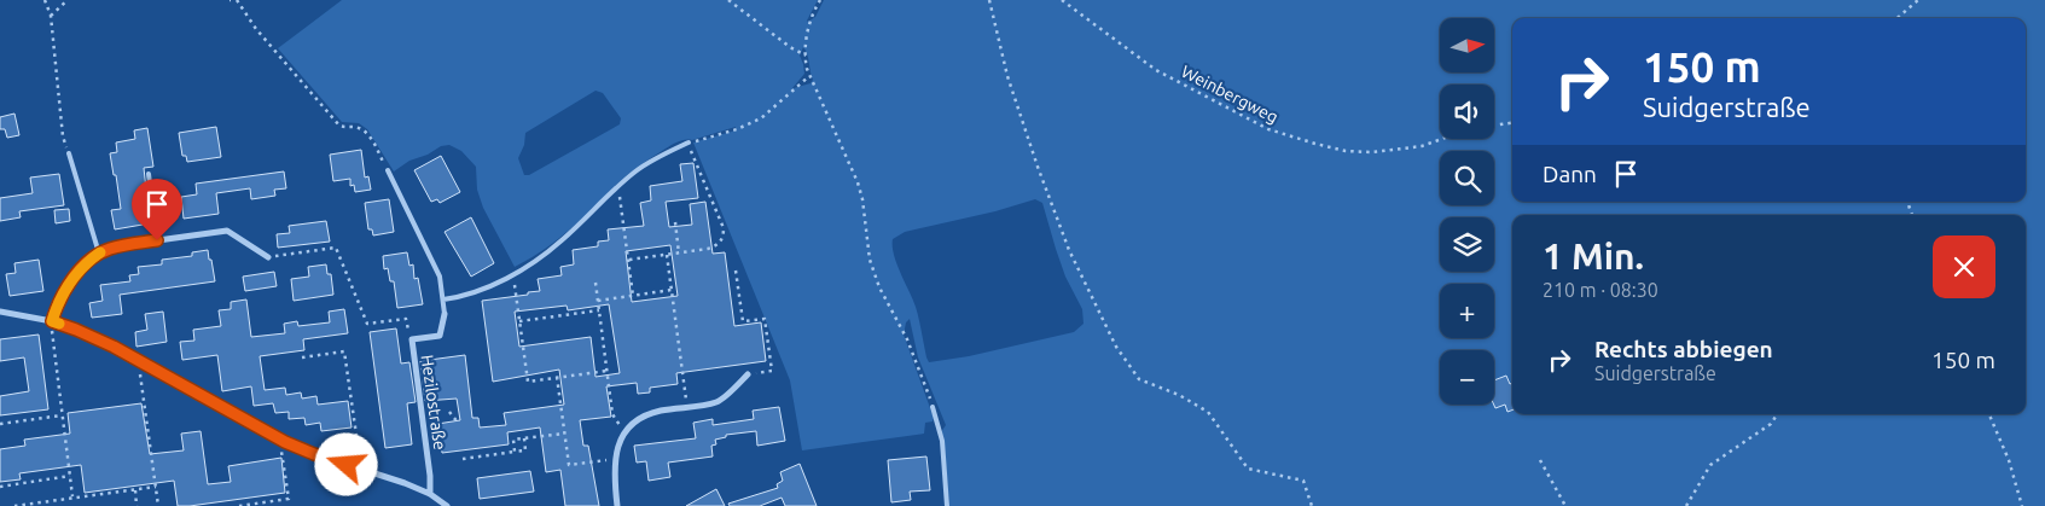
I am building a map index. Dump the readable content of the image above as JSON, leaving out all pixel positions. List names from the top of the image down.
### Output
{
  "streets": {
    "street": ["Hezilostraße"],
    "path": ["Weinbergweg"]
  },
  "north": "right",
  "page": {
    "map_buttons": ["+", "−"],
    "turn": ["150 m", "Suidgerstraße"],
    "then": "Dann",
    "heading": ["1 Min.", "210 m · 08:30"],
    "list": [
      {
        "name": "Rechts abbiegen",
        "note": "Suidgerstraße",
        "value": "150 m"
      }
    ]
  }
}
